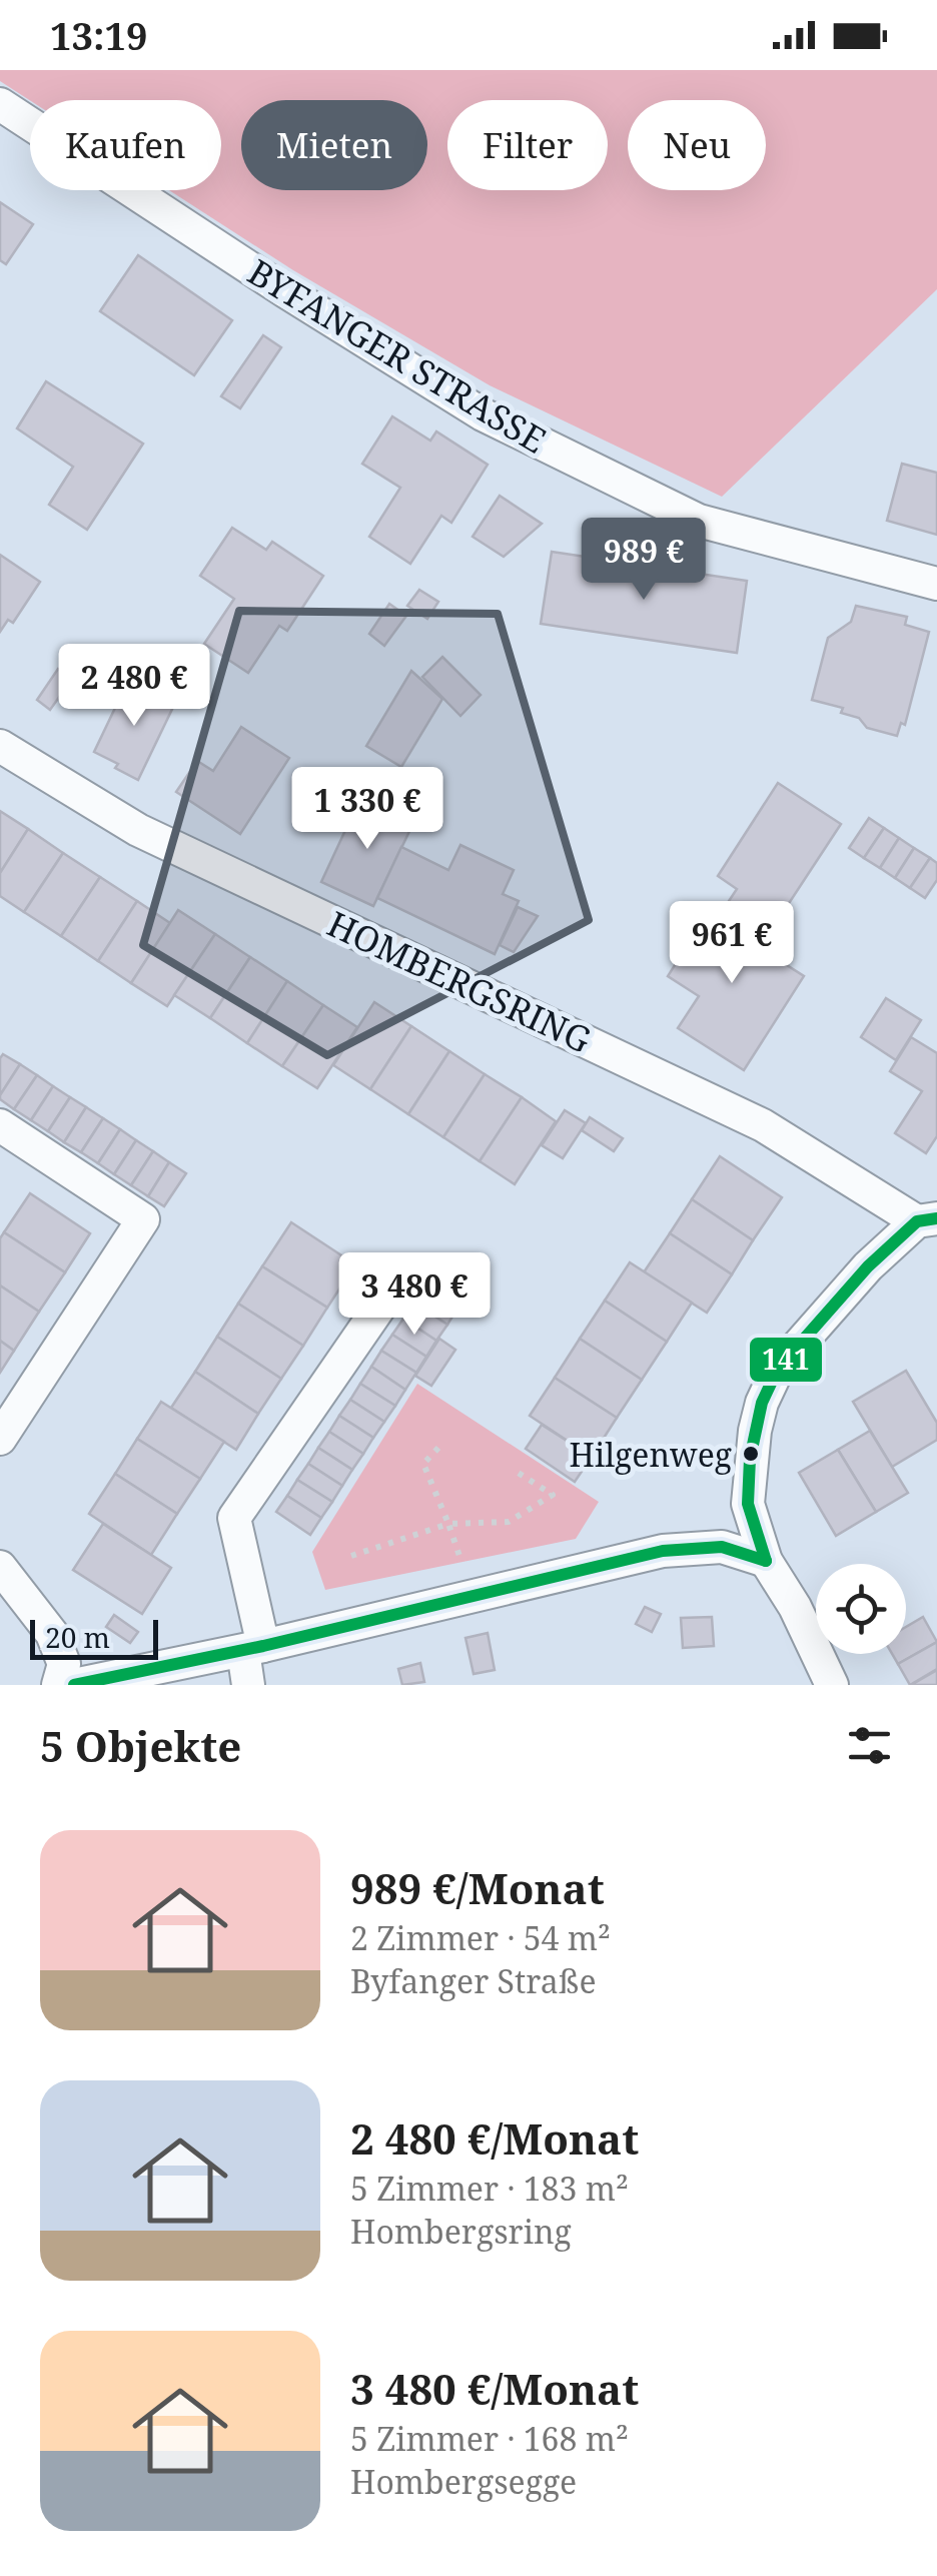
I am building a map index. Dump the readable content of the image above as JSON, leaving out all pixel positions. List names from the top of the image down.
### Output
{
  "streets": {
    "street": ["BYFANGER STRASSE", "HOMBERGSRING"]
  },
  "places": ["Hilgenweg"],
  "lines": ["transit line 141"],
  "scale_bar": "20 m",
  "page": {
    "status": "13:19",
    "chip": [
      "Kaufen",
      "Mieten",
      "Filter",
      "Neu"
    ],
    "price": [
      "989 €",
      "2 480 €",
      "1 330 €",
      "961 €",
      "3 480 €"
    ],
    "scale": "20 m",
    "heading": "5 Objekte",
    "list": [
      {
        "name": "989 €/Monat",
        "note": "2 Zimmer · 54 m² · Byfanger Straße"
      },
      {
        "name": "2 480 €/Monat",
        "note": "5 Zimmer · 183 m² · Hombergsring"
      },
      {
        "name": "3 480 €/Monat",
        "note": "5 Zimmer · 168 m² · Hombergsegge"
      }
    ]
  }
}
